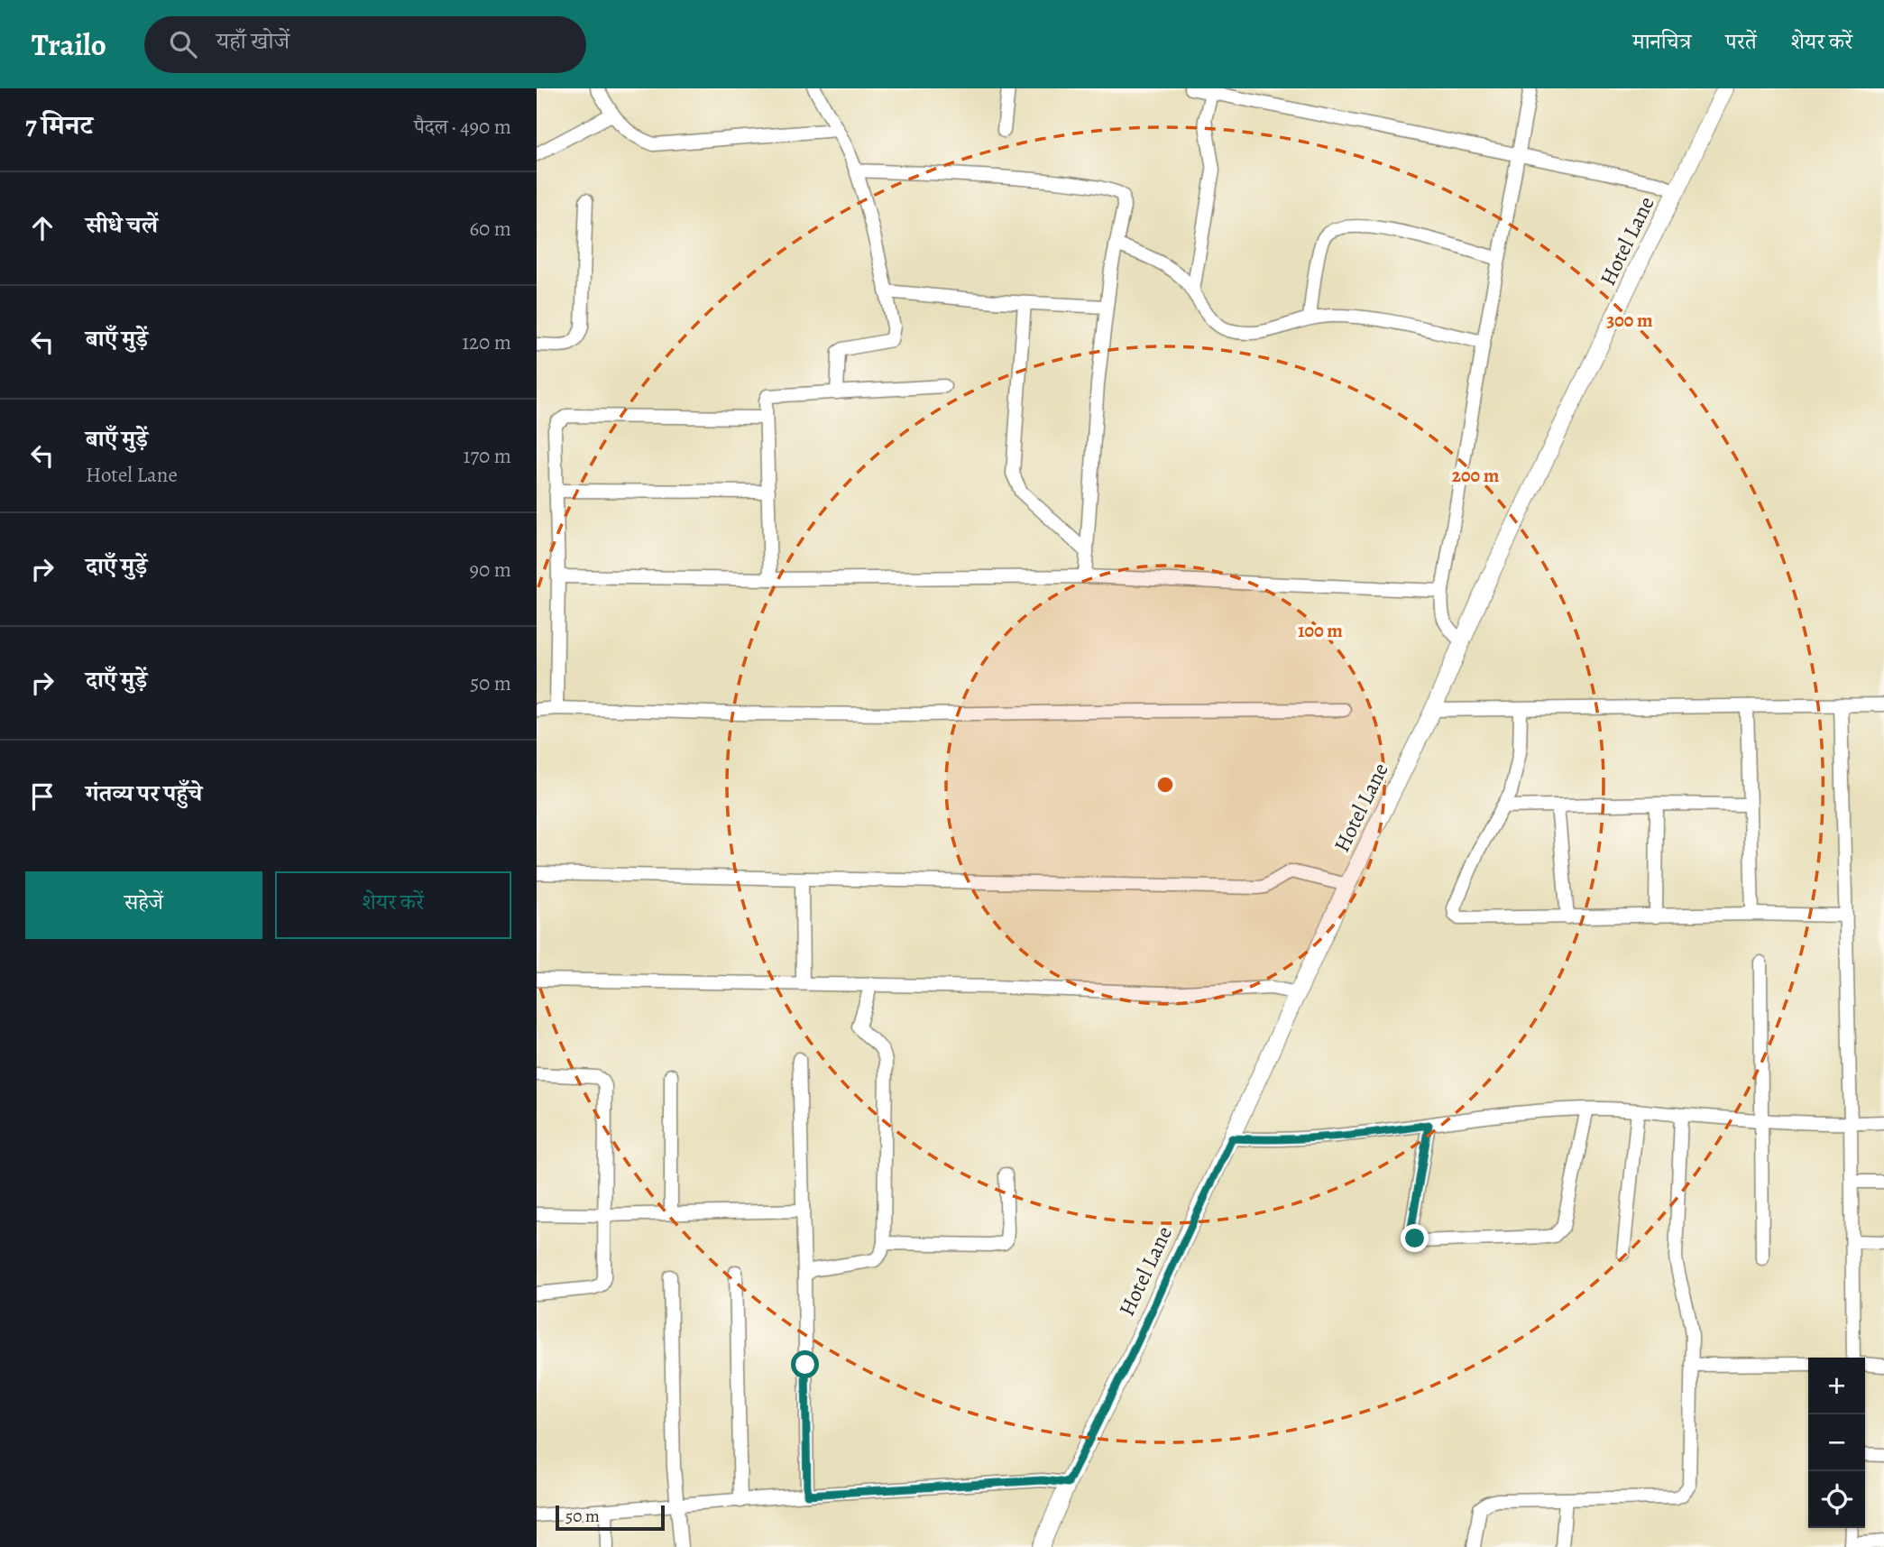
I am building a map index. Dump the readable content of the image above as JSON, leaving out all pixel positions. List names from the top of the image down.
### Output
{
  "streets": {
    "street": ["Hotel Lane"]
  },
  "scale_bar": "50 m",
  "page": {
    "header": "Trailo",
    "search": "यहाँ खोजें",
    "nav": ["मानचित्र", "परतें", "शेयर करें"],
    "heading": ["7 मिनट", "पैदल · 490 m"],
    "list": [
      ["सीधे चलें", "60 m"],
      ["बाएँ मुड़ें", "120 m"],
      ["बाएँ मुड़ें", "Hotel Lane", "170 m"],
      ["दाएँ मुड़ें", "90 m"],
      ["दाएँ मुड़ें", "50 m"],
      "गंतव्य पर पहुँचे"
    ],
    "buttons": ["सहेजें", "शेयर करें"],
    "map_buttons": ["+", "−"],
    "scale": "50 m"
  },
  "rings": ["300 m", "200 m", "100 m"]
}
